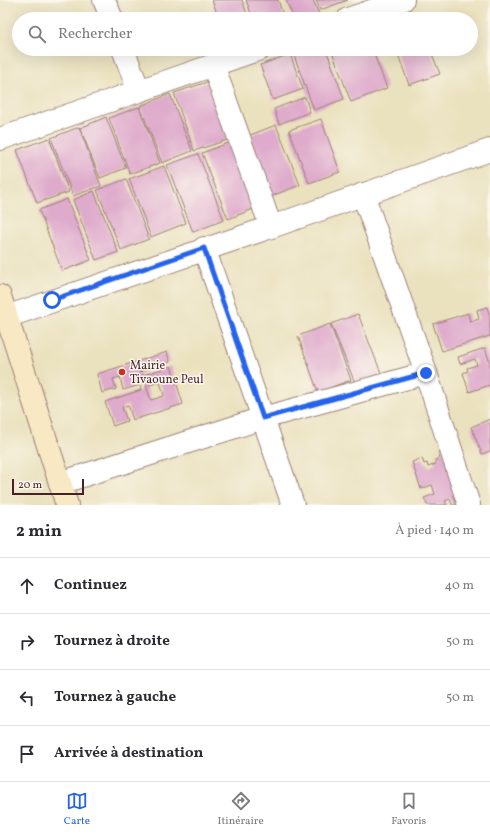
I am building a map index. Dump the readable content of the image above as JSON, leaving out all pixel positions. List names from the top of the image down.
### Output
{
  "places": ["Mairie Tivaoune Peul"],
  "scale_bar": "20 m",
  "page": {
    "search": "Rechercher",
    "scale": "20 m",
    "heading": ["2 min", "À pied · 140 m"],
    "list": [
      ["Continuez", "40 m"],
      ["Tournez à droite", "50 m"],
      ["Tournez à gauche", "50 m"],
      "Arrivée à destination"
    ],
    "nav": ["Carte", "Itinéraire", "Favoris"]
  }
}
